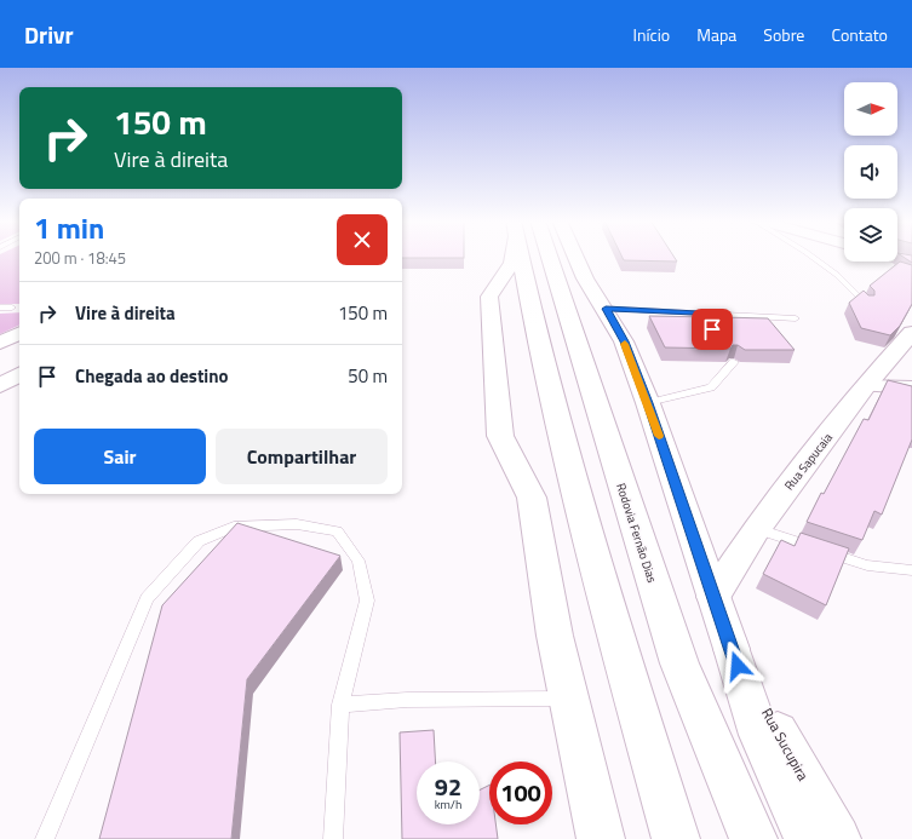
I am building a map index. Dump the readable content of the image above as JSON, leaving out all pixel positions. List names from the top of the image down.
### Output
{
  "streets": {
    "main road": ["Rua Sapucaia", "Rodovia Fernão Dias", "Rua Sucupira"]
  },
  "north": "right",
  "page": {
    "header": "Drivr",
    "nav": [
      "Início",
      "Mapa",
      "Sobre",
      "Contato"
    ],
    "turn": ["150 m", "Vire à direita"],
    "heading": ["1 min", "200 m · 18:45"],
    "list": [
      {
        "name": "Vire à direita",
        "value": "150 m"
      },
      {
        "name": "Chegada ao destino",
        "value": "50 m"
      }
    ],
    "buttons": ["Sair", "Compartilhar"],
    "speed": "92 km/h",
    "limit": "100"
  }
}
